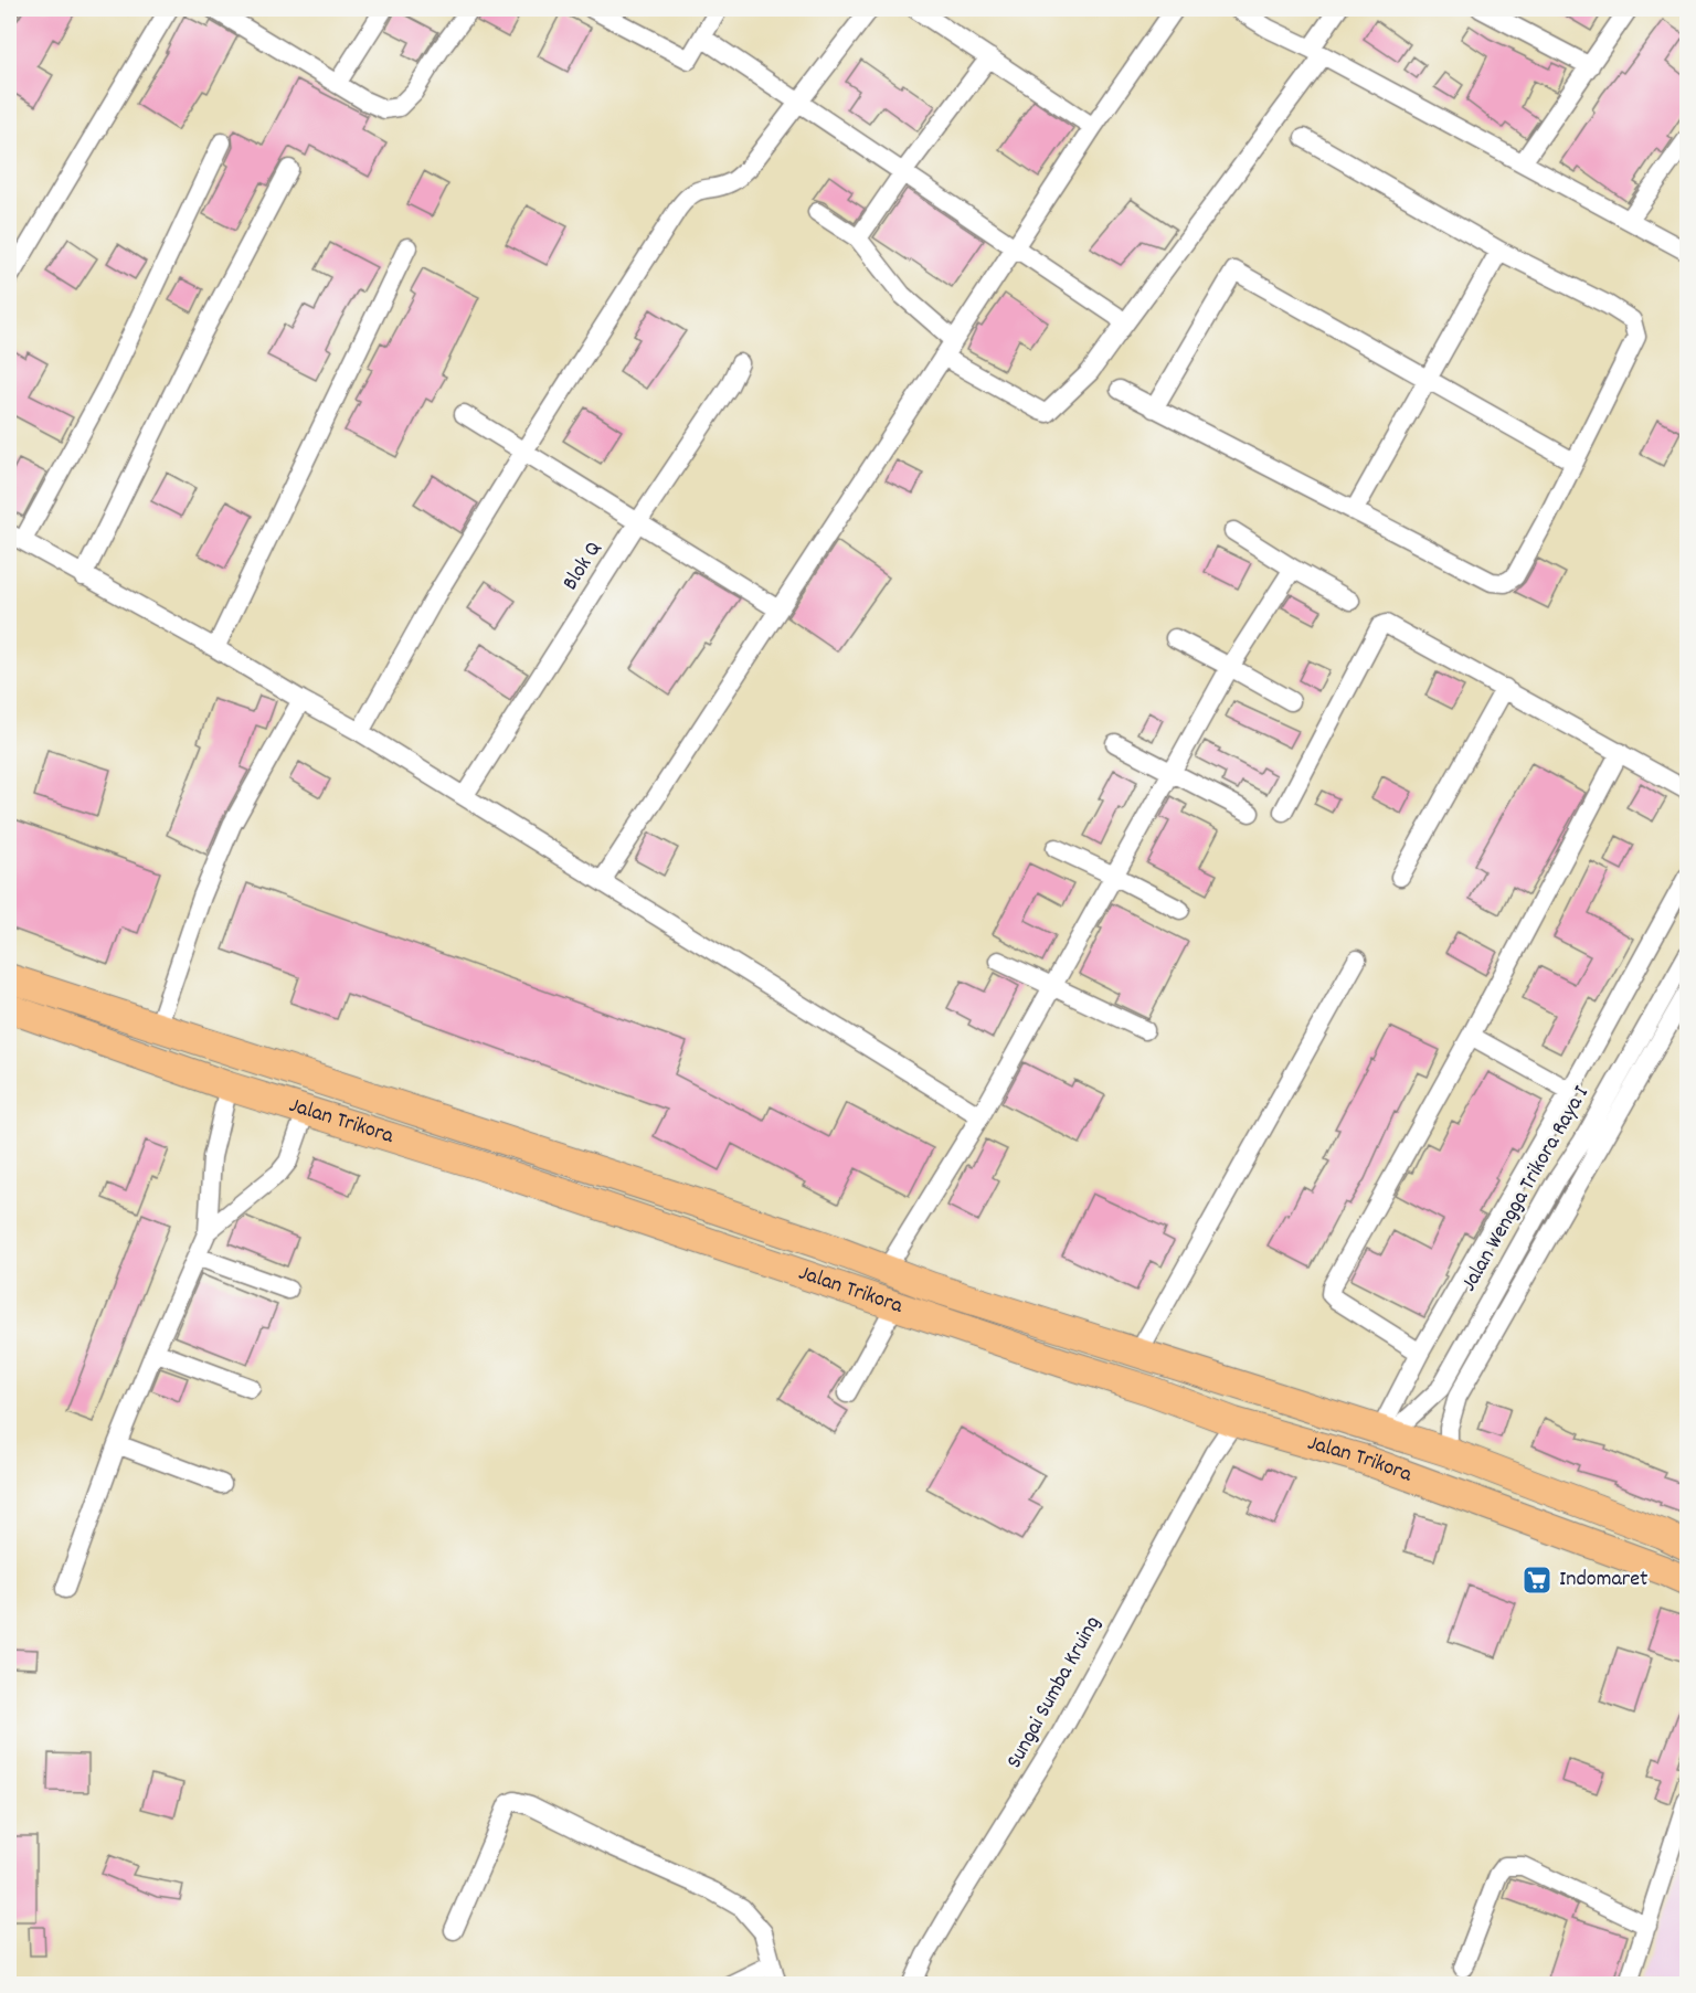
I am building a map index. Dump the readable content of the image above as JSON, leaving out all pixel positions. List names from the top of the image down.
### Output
{
  "streets": {
    "main road": ["Jalan Trikora"],
    "street": ["Blok Q", "Jalan Wengga Trikora Raya I", "Sungai Sumba Kruing"]
  },
  "crossings": [
    ["Jalan Trikora", "Jalan Wengga Trikora Raya I"],
    ["Jalan Trikora", "Sungai Sumba Kruing"]
  ],
  "places": {
    "supermarket": ["Indomaret"]
  }
}
